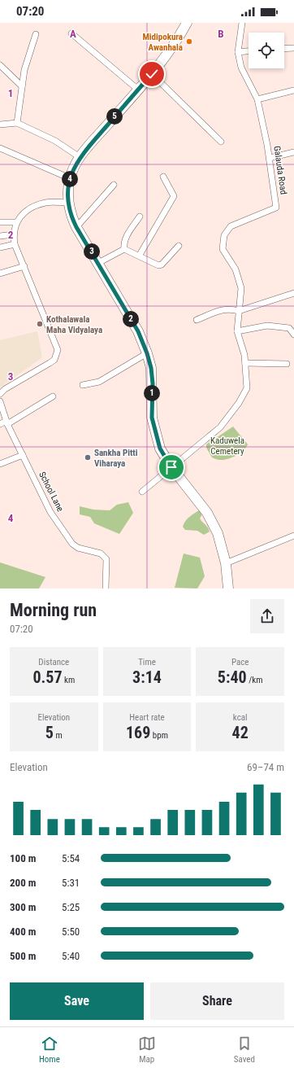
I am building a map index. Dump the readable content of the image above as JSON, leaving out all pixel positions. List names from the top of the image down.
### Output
{
  "streets": {
    "street": ["Galauda Road", "School Lane"]
  },
  "parks": ["Kaduwela Cemetery"],
  "places": ["Midipokura Awanhala", "Kothalawala Maha Vidyalaya", "Sankha Pitti Viharaya"],
  "page": {
    "status": "07:20",
    "pins": [
      "5",
      "4",
      "3",
      "2",
      "1"
    ],
    "heading": ["Morning run", "07:20"],
    "stats": [
      ["Distance", "0.57 km"],
      ["Time", "3:14"],
      ["Pace", "5:40 /km"],
      ["Elevation", "5 m"],
      ["Heart rate", "169 bpm"],
      ["kcal", "42"]
    ],
    "chart": ["Elevation", "69–74 m"],
    "list": [
      {
        "name": "100 m",
        "note": "5:54"
      },
      {
        "name": "200 m",
        "note": "5:31"
      },
      {
        "name": "300 m",
        "note": "5:25"
      },
      {
        "name": "400 m",
        "note": "5:50"
      },
      {
        "name": "500 m",
        "note": "5:40"
      }
    ],
    "buttons": ["Save", "Share"],
    "tabs": ["Home", "Map", "Saved"]
  },
  "grid": {
    "columns": ["A", "B"],
    "rows": [
      "1",
      "2",
      "3",
      "4"
    ]
  }
}
